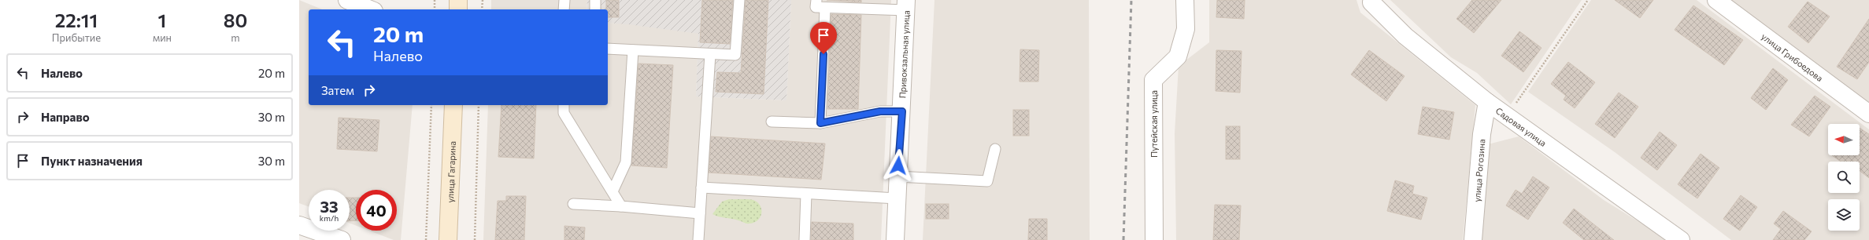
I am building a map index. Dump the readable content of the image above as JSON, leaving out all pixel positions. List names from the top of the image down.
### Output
{
  "streets": {
    "main road": ["улица Гагарина"],
    "street": [
      "Привокзальная улица",
      "улица Грибоедова",
      "Путейская улица",
      "Садовая улица",
      "улица Рогозина"
    ]
  },
  "crossings": [
    ["Садовая улица", "улица Рогозина"]
  ],
  "north": "left",
  "page": {
    "eta": [
      "22:11",
      "Прибытие",
      "1",
      "мин",
      "80",
      "m"
    ],
    "turn": ["20 m", "Налево"],
    "list": [
      {
        "name": "Налево",
        "value": "20 m"
      },
      {
        "name": "Направо",
        "value": "30 m"
      },
      {
        "name": "Пункт назначения",
        "value": "30 m"
      }
    ],
    "then": "Затем",
    "speed": "33 km/h",
    "limit": "40"
  }
}
